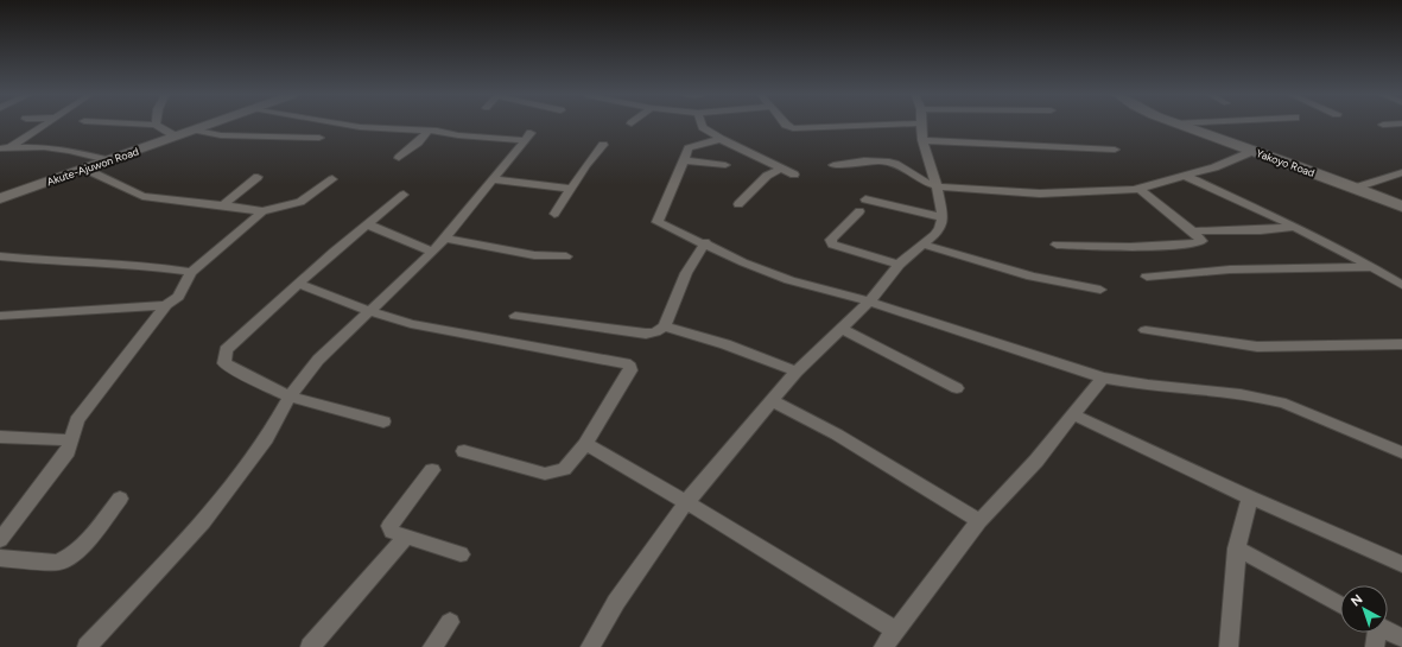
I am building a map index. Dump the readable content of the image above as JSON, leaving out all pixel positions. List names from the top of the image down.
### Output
{
  "streets": {
    "main road": ["Yakoyo Road", "Akute-Ajuwon Road"]
  },
  "north": "top left"
}
